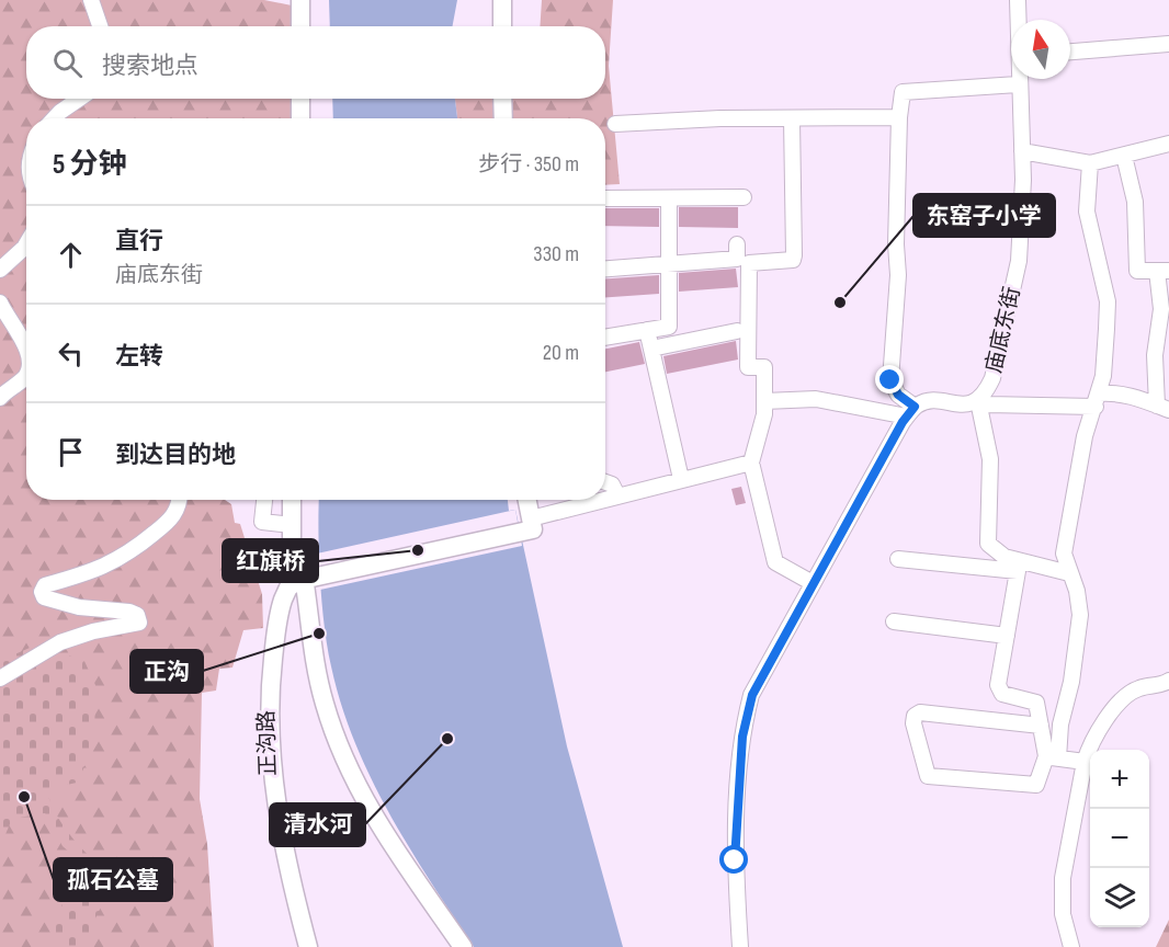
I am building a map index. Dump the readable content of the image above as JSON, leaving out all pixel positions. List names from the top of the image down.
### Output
{
  "streets": {
    "main road": ["正沟路"],
    "street": ["庙底东街"]
  },
  "places": [
    "东窑子小学",
    "红旗桥",
    "正沟",
    "清水河",
    "孤石公墓"
  ],
  "north": "top",
  "page": {
    "search": "搜索地点",
    "heading": ["5 分钟", "步行 · 350 m"],
    "list": [
      ["直行", "庙底东街", "330 m"],
      ["左转", "20 m"],
      "到达目的地"
    ],
    "map_buttons": ["+", "−"]
  }
}
